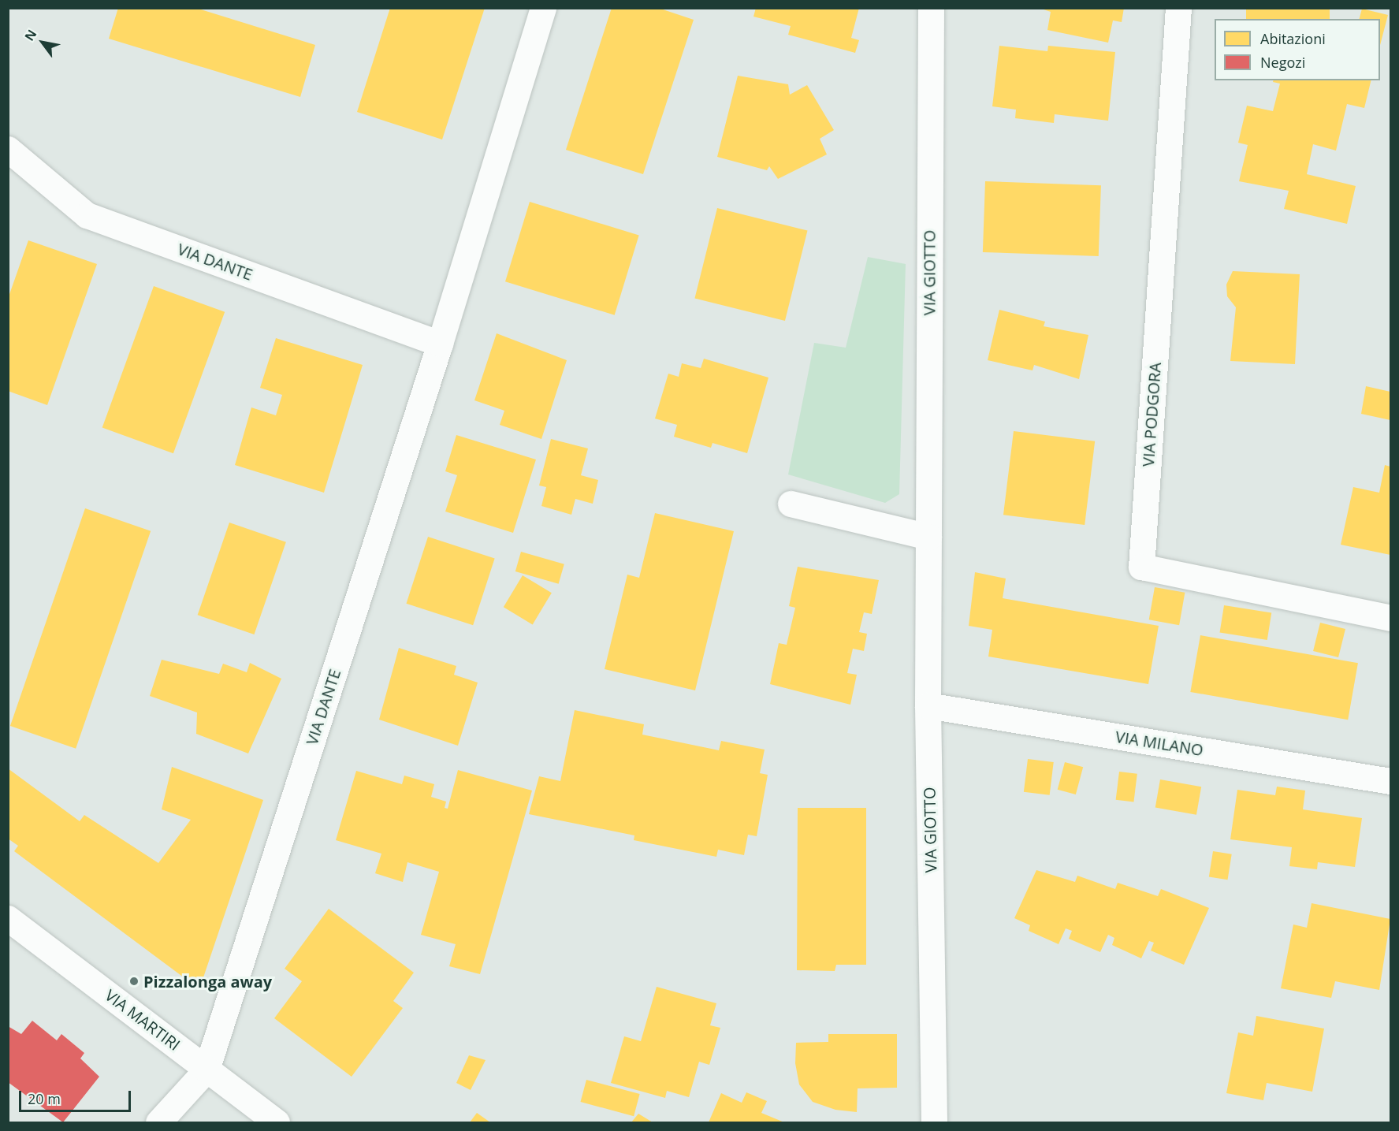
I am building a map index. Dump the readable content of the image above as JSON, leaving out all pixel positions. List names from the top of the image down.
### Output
{
  "streets": {
    "street": [
      "VIA DANTE",
      "VIA GIOTTO",
      "VIA PODGORA",
      "VIA MILANO",
      "VIA MARTIRI"
    ]
  },
  "crossings": [
    ["VIA DANTE", "VIA MARTIRI"],
    ["VIA GIOTTO", "VIA MILANO"]
  ],
  "places": ["Pizzalonga away"],
  "legend": ["Abitazioni", "Negozi"],
  "scale_bar": "20 m",
  "north": "top left"
}
